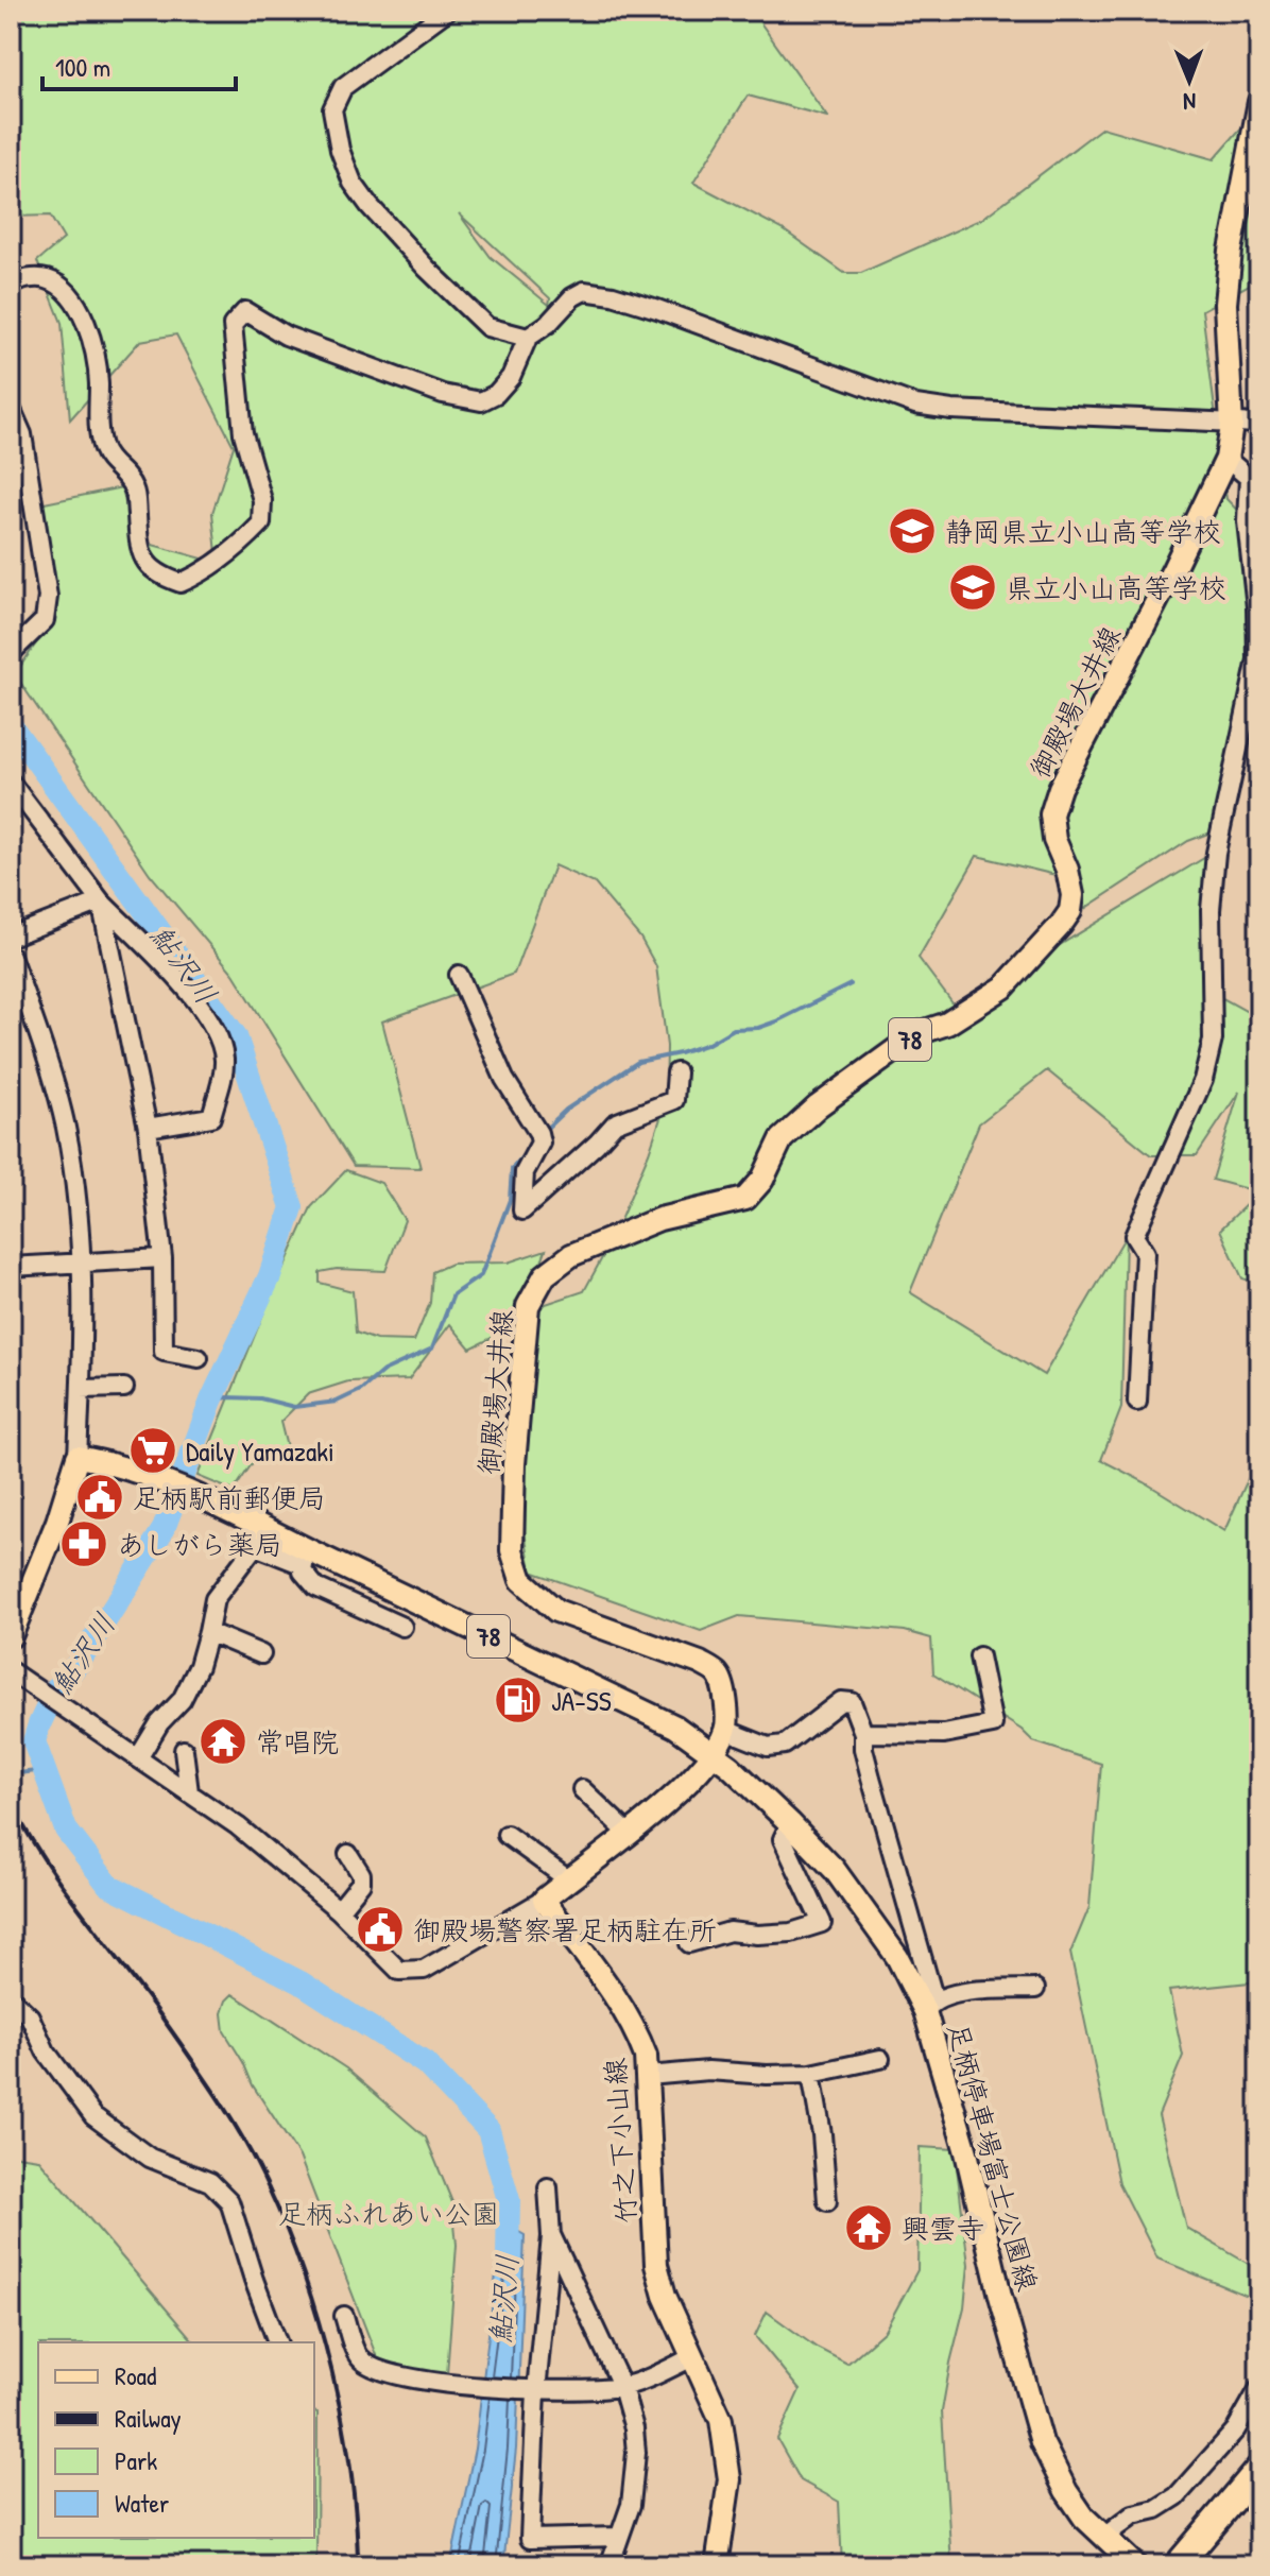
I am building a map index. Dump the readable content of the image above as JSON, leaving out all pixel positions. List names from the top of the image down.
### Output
{
  "streets": {
    "main road": [
      "御殿場大井線",
      "78",
      "竹之下小山線",
      "足柄停車場富士公園線"
    ]
  },
  "crossings": [
    ["78", "足柄停車場富士公園線"]
  ],
  "water": ["鮎沢川"],
  "parks": ["足柄ふれあい公園"],
  "places": {
    "school or university": ["静岡県立小山高等学校", "県立小山高等学校"],
    "supermarket": ["Daily Yamazaki"],
    "public building": ["足柄駅前郵便局", "御殿場警察署足柄駐在所"],
    "pharmacy": ["あしがら薬局"],
    "fuel station": ["JA-SS"],
    "temple": ["常唱院", "興雲寺"]
  },
  "legend": [
    "Road",
    "Railway",
    "Park",
    "Water"
  ],
  "scale_bar": "100 m",
  "north": "bottom"
}
